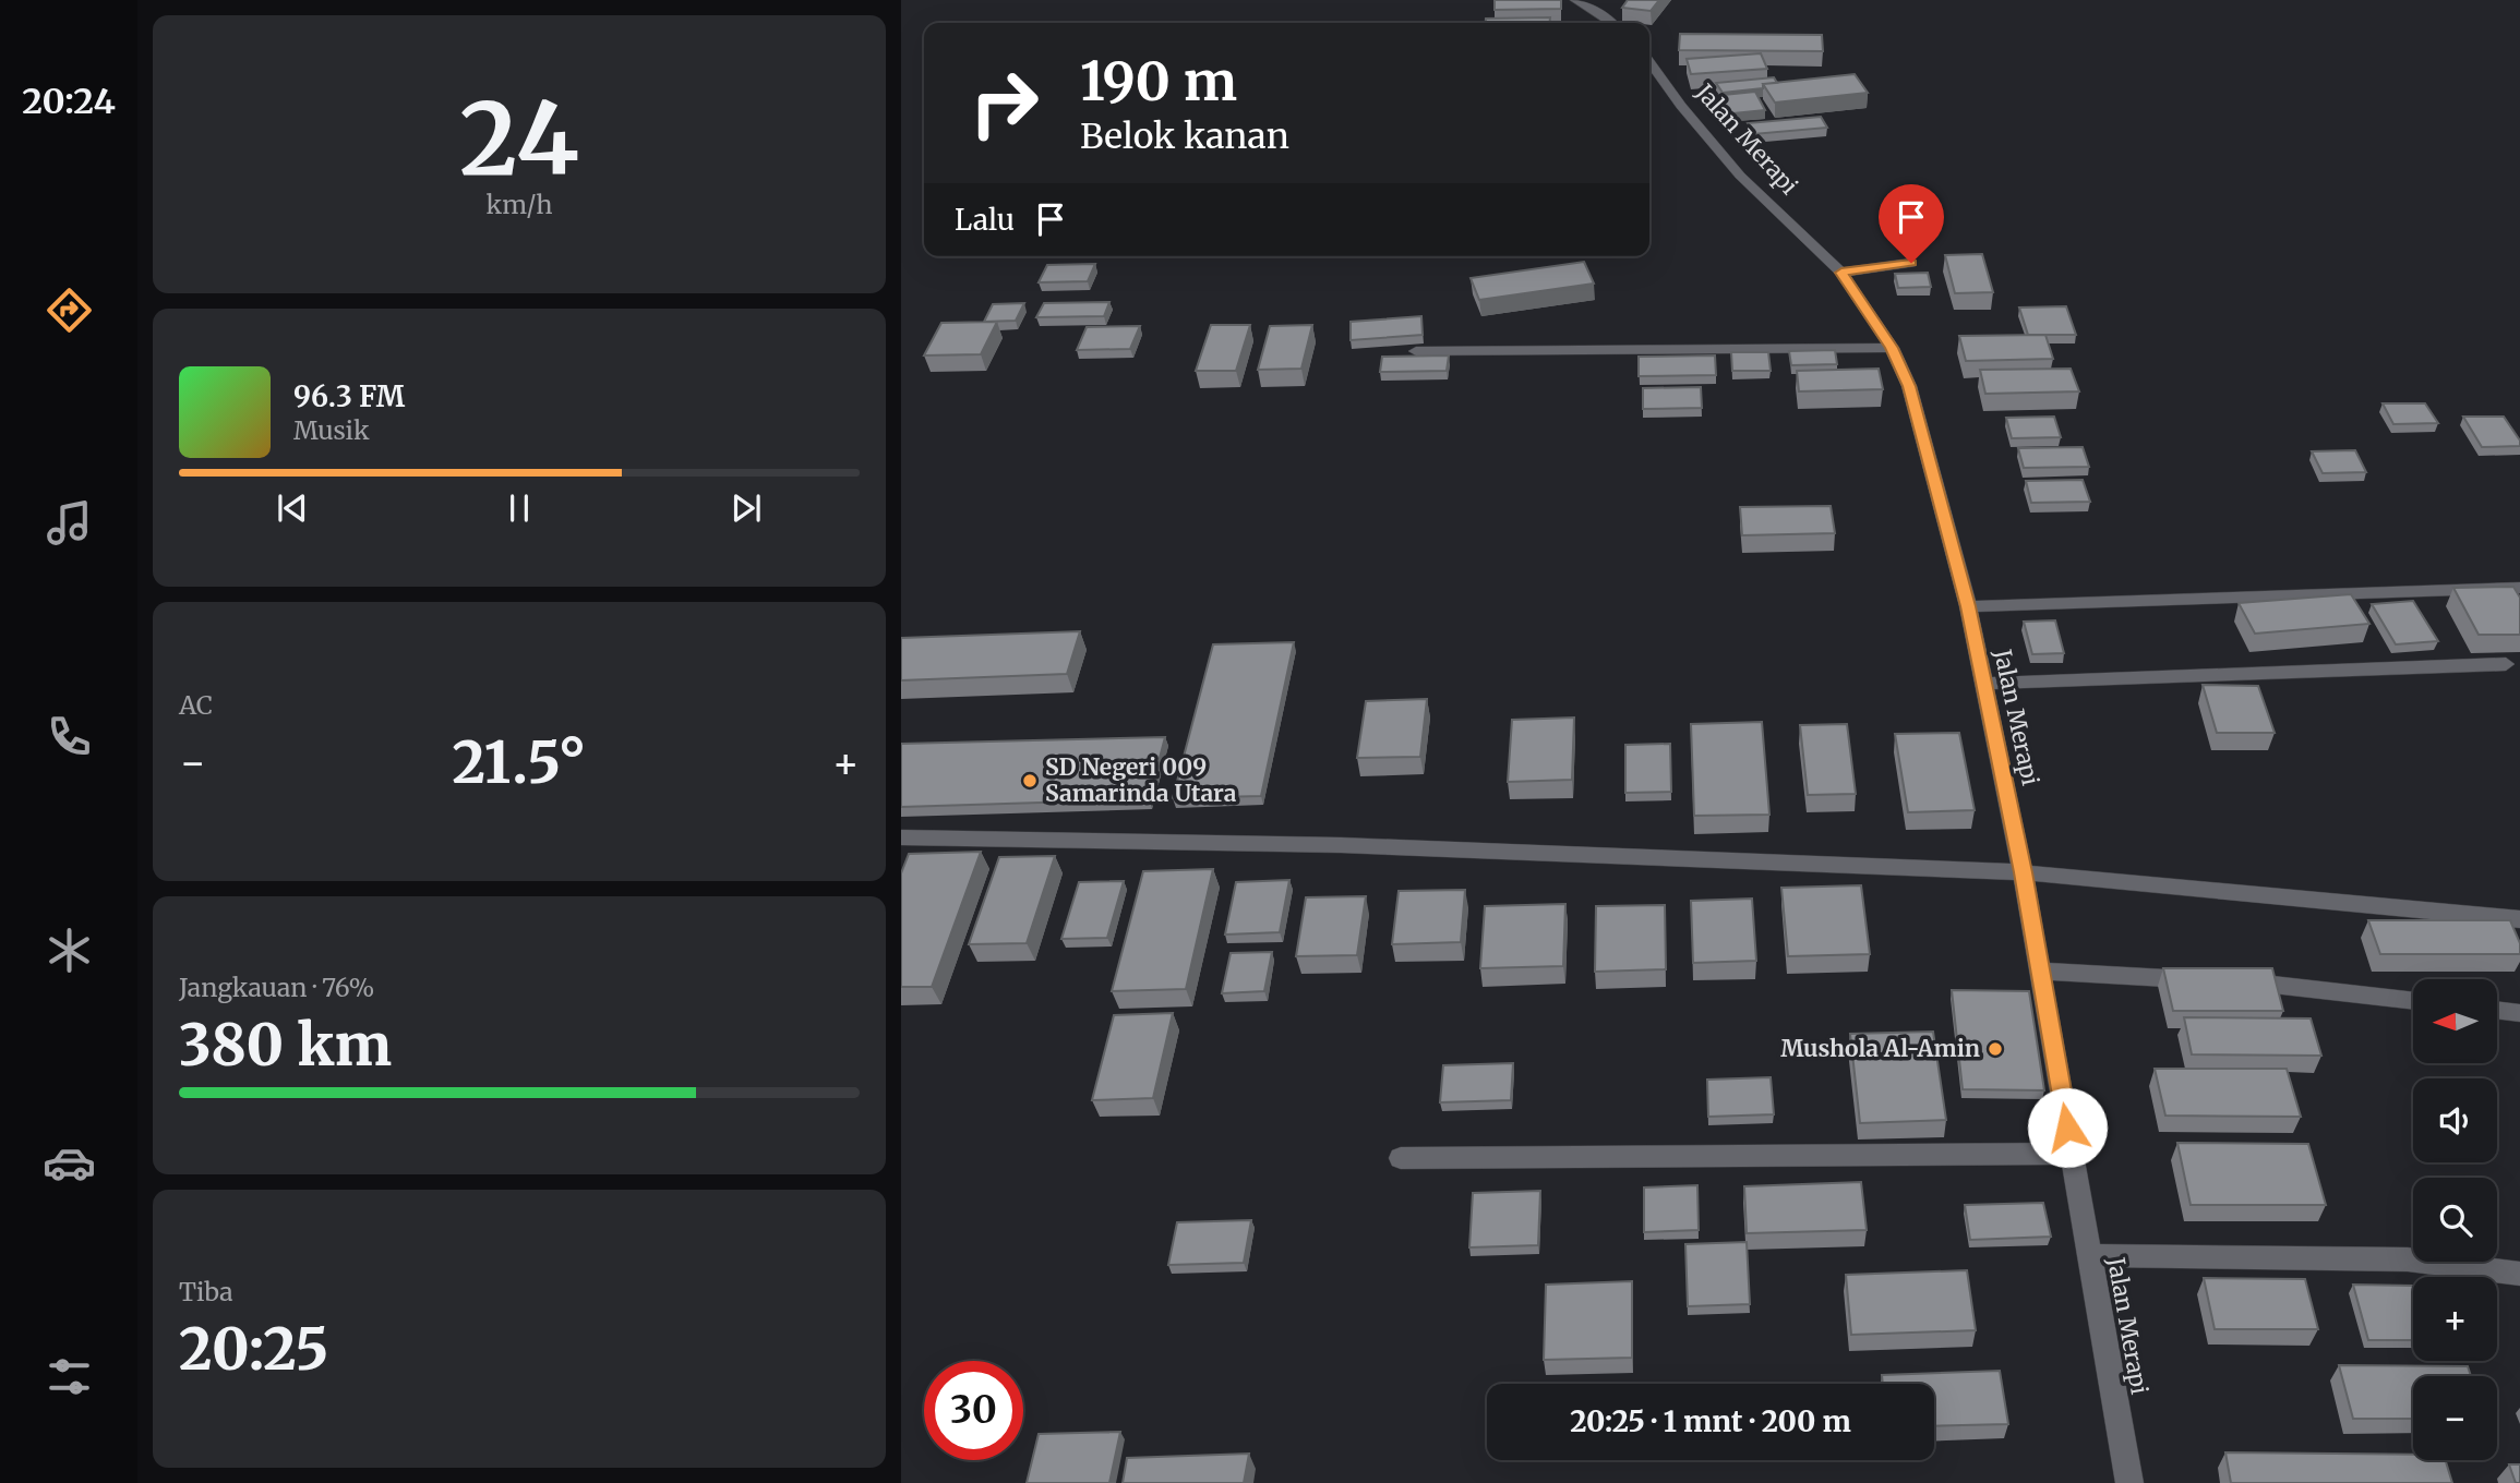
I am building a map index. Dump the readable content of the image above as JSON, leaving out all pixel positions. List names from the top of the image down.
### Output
{
  "streets": {
    "street": ["Jalan Merapi"]
  },
  "places": ["SD Negeri 009 Samarinda Utara", "Mushola Al-Amin"],
  "north": "left",
  "page": {
    "tabs": "20:24",
    "tile": [
      ["24", "km/h"],
      "AC",
      ["Jangkauan · 76%", "380 km"],
      ["Tiba", "20:25"]
    ],
    "turn": ["190 m", "Belok kanan"],
    "then": "Lalu",
    "song": ["96.3 FM", "Musik"],
    "heat": ["−", "21.5°", "+"],
    "map_buttons": ["+", "−"],
    "limit": "30",
    "trip": "20:25 · 1 mnt · 200 m"
  }
}
